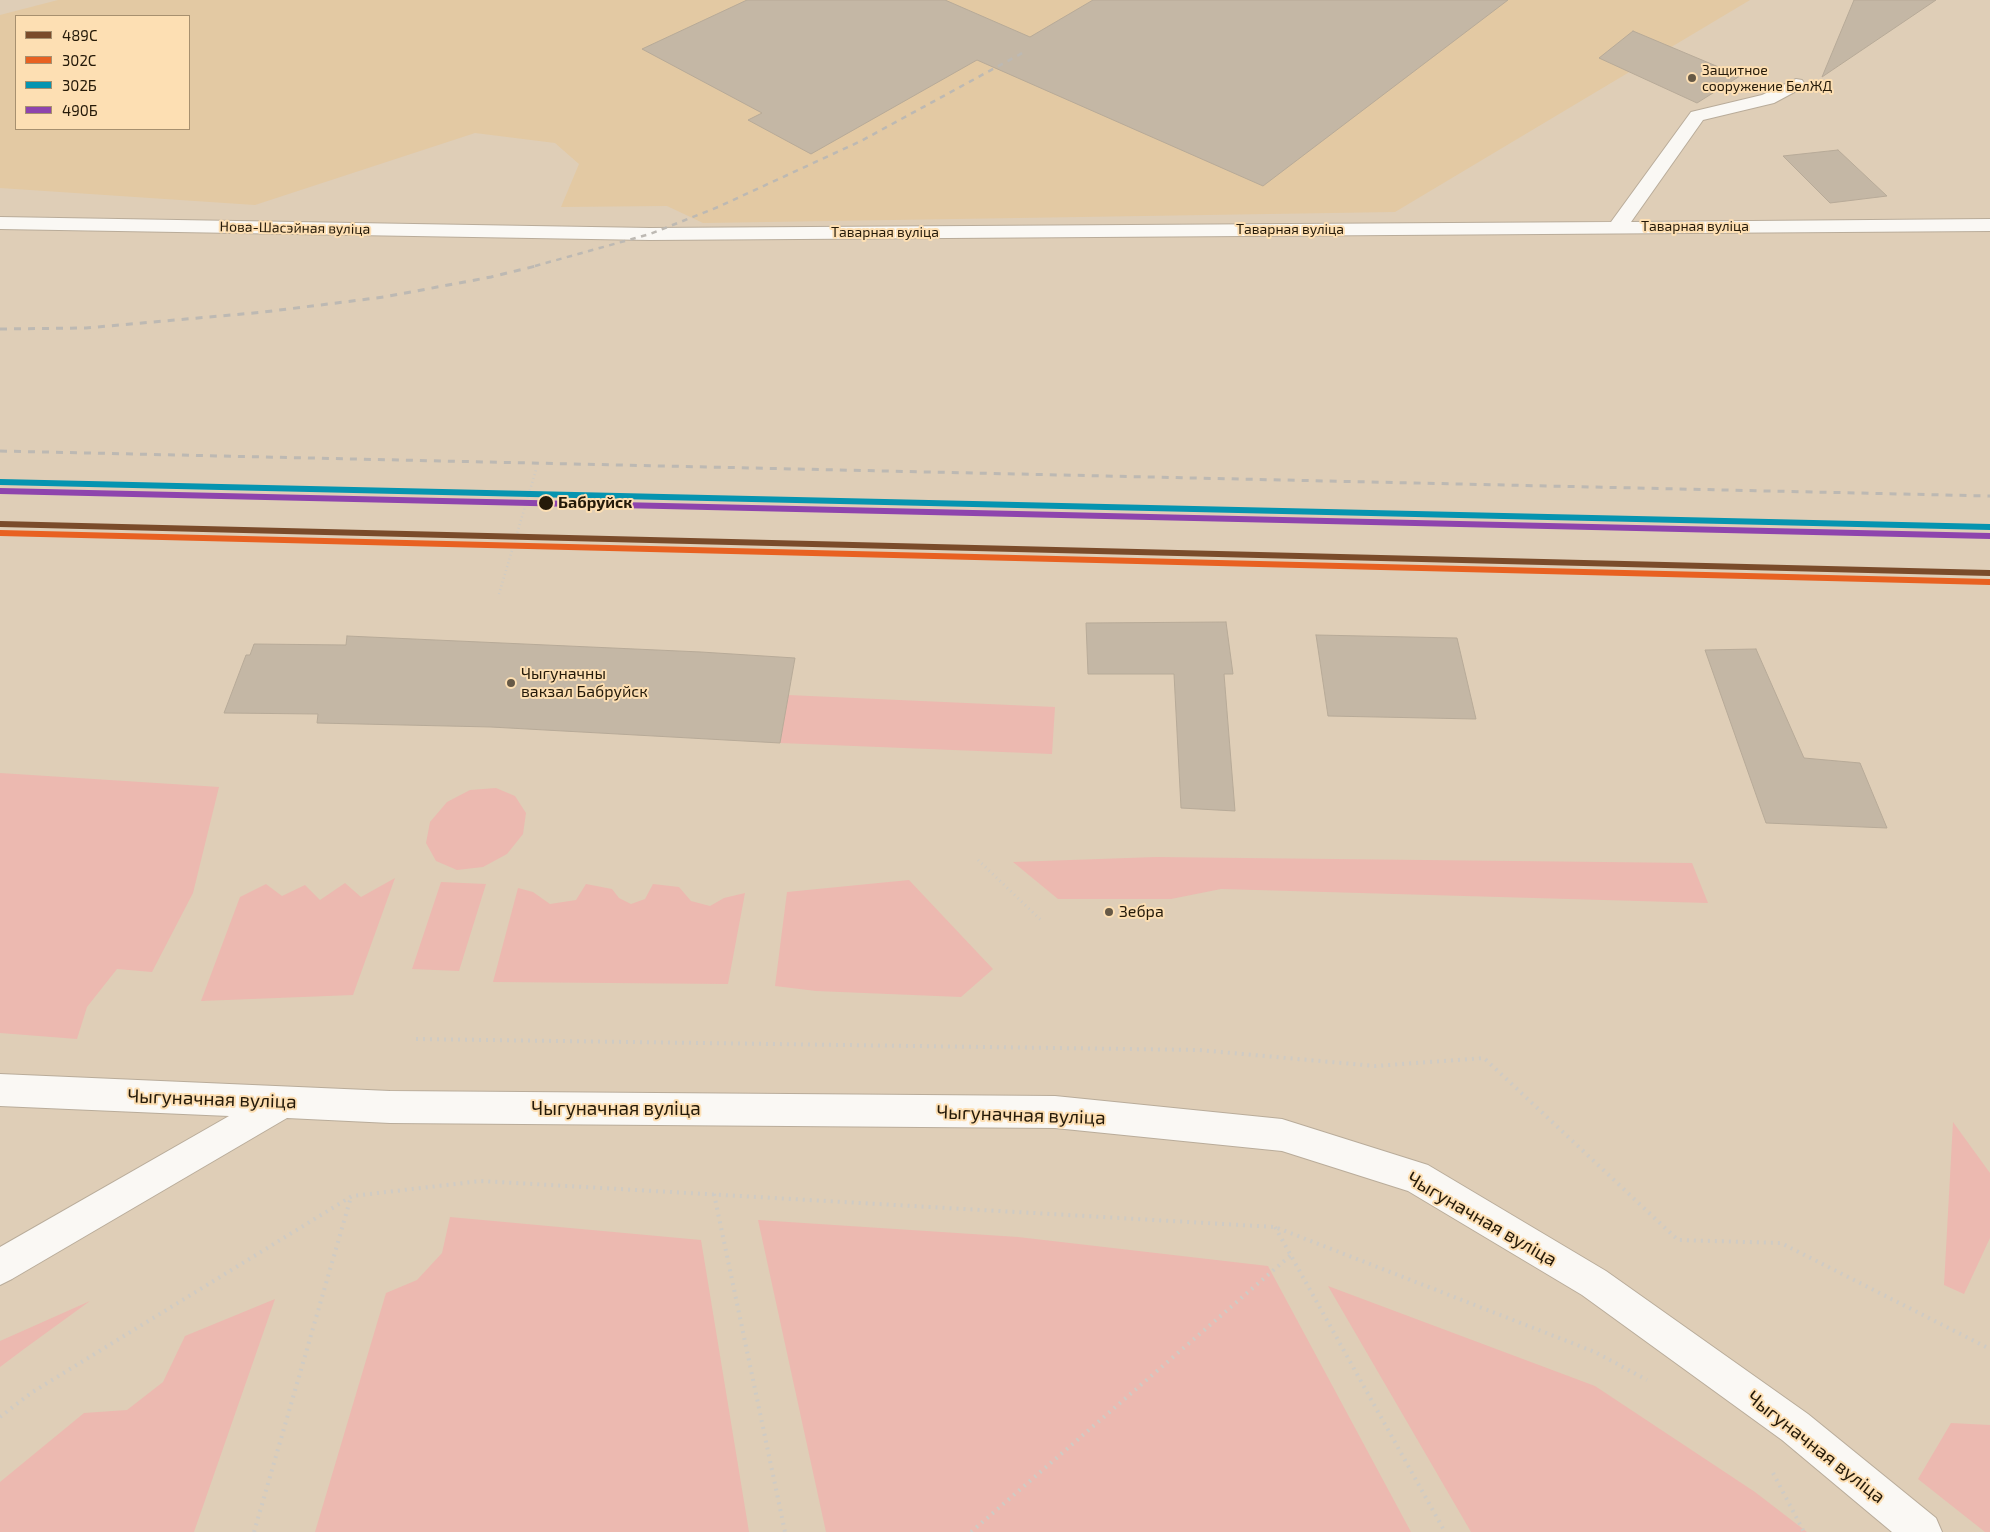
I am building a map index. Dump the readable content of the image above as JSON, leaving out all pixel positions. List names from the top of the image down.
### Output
{
  "streets": {
    "street": ["Таварная вуліца", "Нова-Шасэйная вуліца", "Чыгуначная вуліца"]
  },
  "crossings": [
    ["Таварная вуліца", "Нова-Шасэйная вуліца"]
  ],
  "places": [
    "Защитное сооружение БелЖД",
    "Бабруйск",
    "Чыгуначны вакзал Бабруйск",
    "Зебра"
  ],
  "lines": [
    "transit line 302Б",
    "transit line 490Б",
    "transit line 489С",
    "transit line 302С"
  ],
  "legend": [
    "489С",
    "302С",
    "302Б",
    "490Б"
  ]
}
